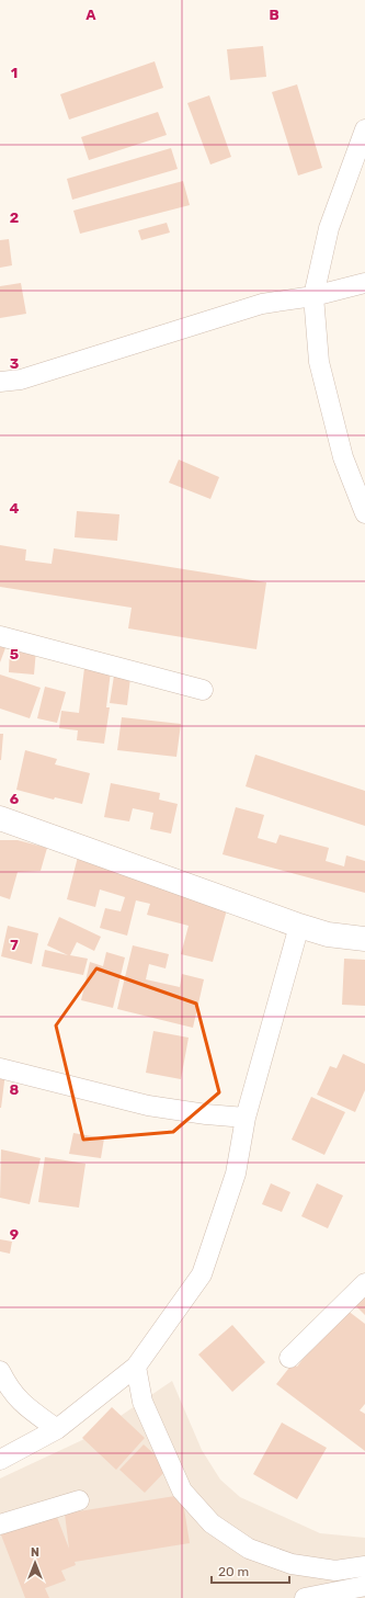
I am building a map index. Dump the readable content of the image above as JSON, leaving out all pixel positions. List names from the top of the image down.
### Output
{
  "scale_bar": "20 m",
  "north": "top",
  "grid": {
    "columns": ["A", "B"],
    "rows": [
      "1",
      "2",
      "3",
      "4",
      "5",
      "6",
      "7",
      "8",
      "9"
    ]
  }
}
